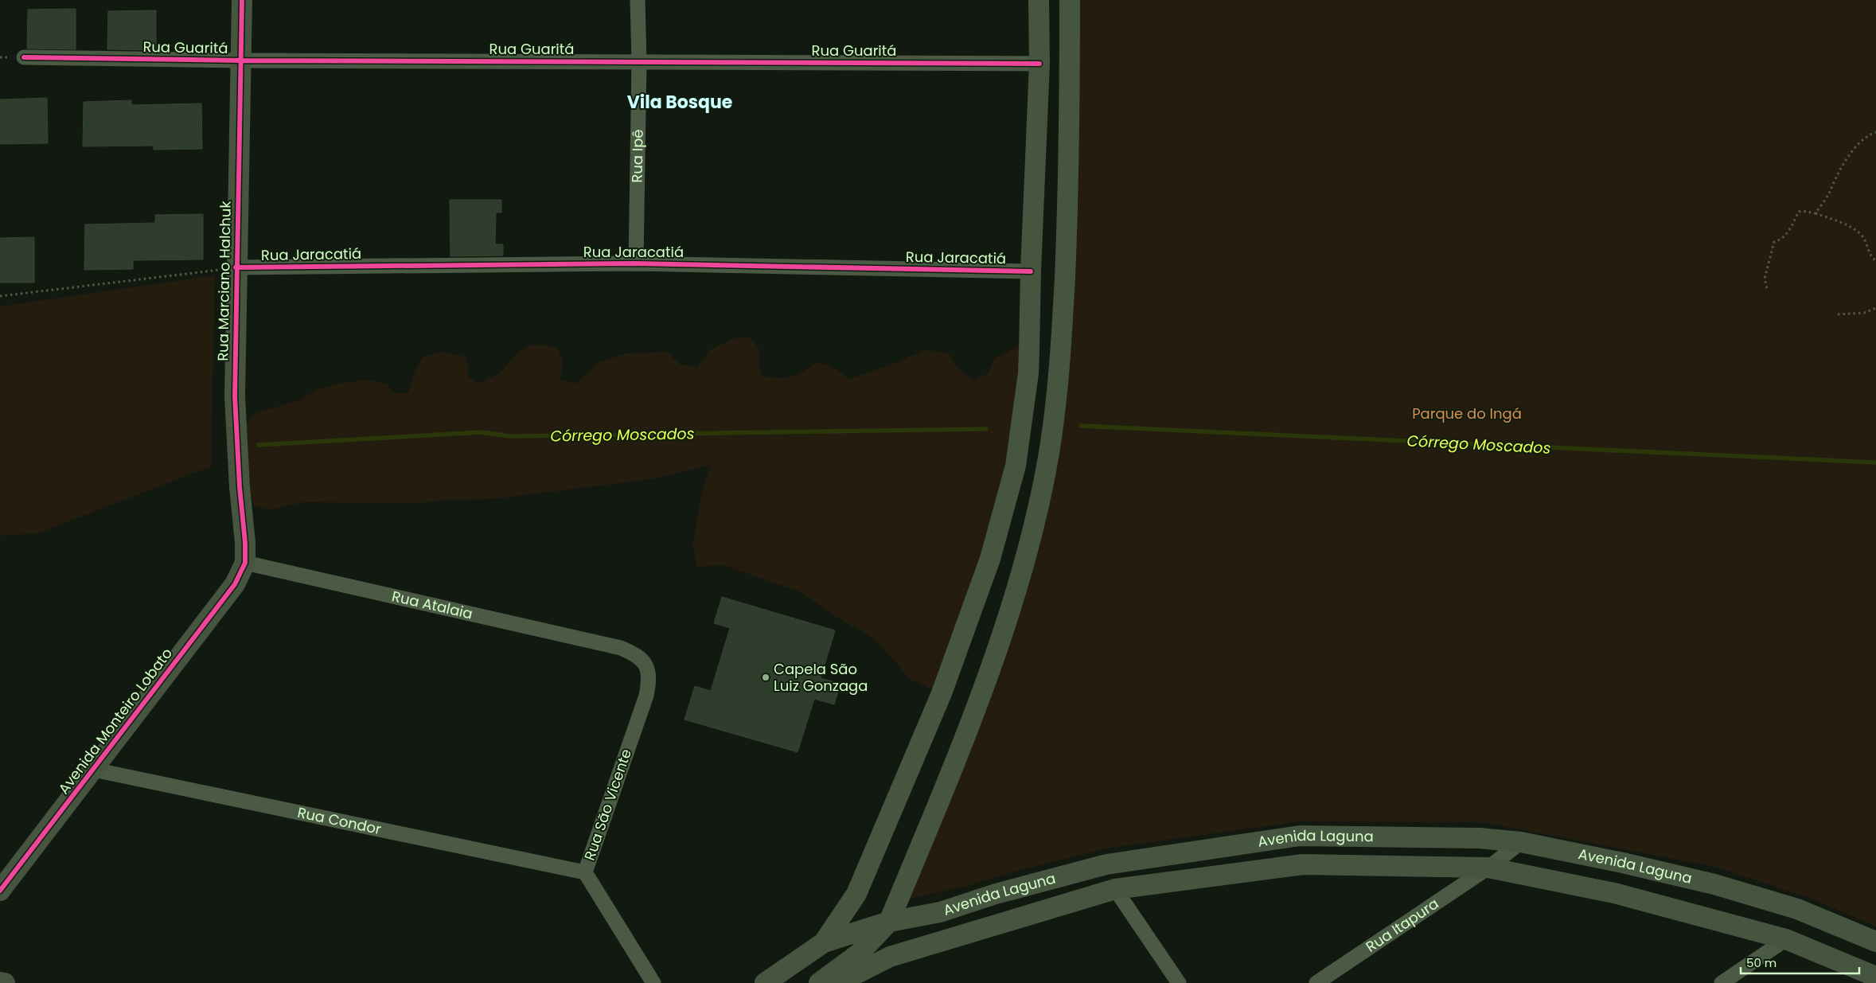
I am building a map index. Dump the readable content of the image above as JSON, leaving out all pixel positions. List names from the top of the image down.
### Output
{
  "streets": {
    "main road": ["Rua Marciano Halchuk", "Avenida Monteiro Lobato", "Avenida Laguna"],
    "street": [
      "Rua Guaritá",
      "Rua Ipê",
      "Rua Jaracatiá",
      "Rua Atalaia",
      "Rua São Vicente",
      "Rua Condor",
      "Rua Itapura"
    ]
  },
  "crossings": [
    ["Rua Guaritá", "Rua Ipê"],
    ["Rua Guaritá", "Rua Marciano Halchuk"],
    ["Rua Ipê", "Rua Jaracatiá"],
    ["Rua Jaracatiá", "Rua Marciano Halchuk"],
    ["Rua Marciano Halchuk", "Rua Atalaia"],
    ["Rua Marciano Halchuk", "Avenida Monteiro Lobato"],
    ["Rua Atalaia", "Avenida Monteiro Lobato"],
    ["Rua Atalaia", "Rua São Vicente"],
    ["Avenida Monteiro Lobato", "Rua Condor"],
    ["Rua São Vicente", "Rua Condor"],
    ["Avenida Laguna", "Rua Itapura"]
  ],
  "districts": ["Vila Bosque"],
  "water": ["Córrego Moscados"],
  "parks": ["Parque do Ingá"],
  "places": ["Capela São Luiz Gonzaga"],
  "scale_bar": "50 m"
}
